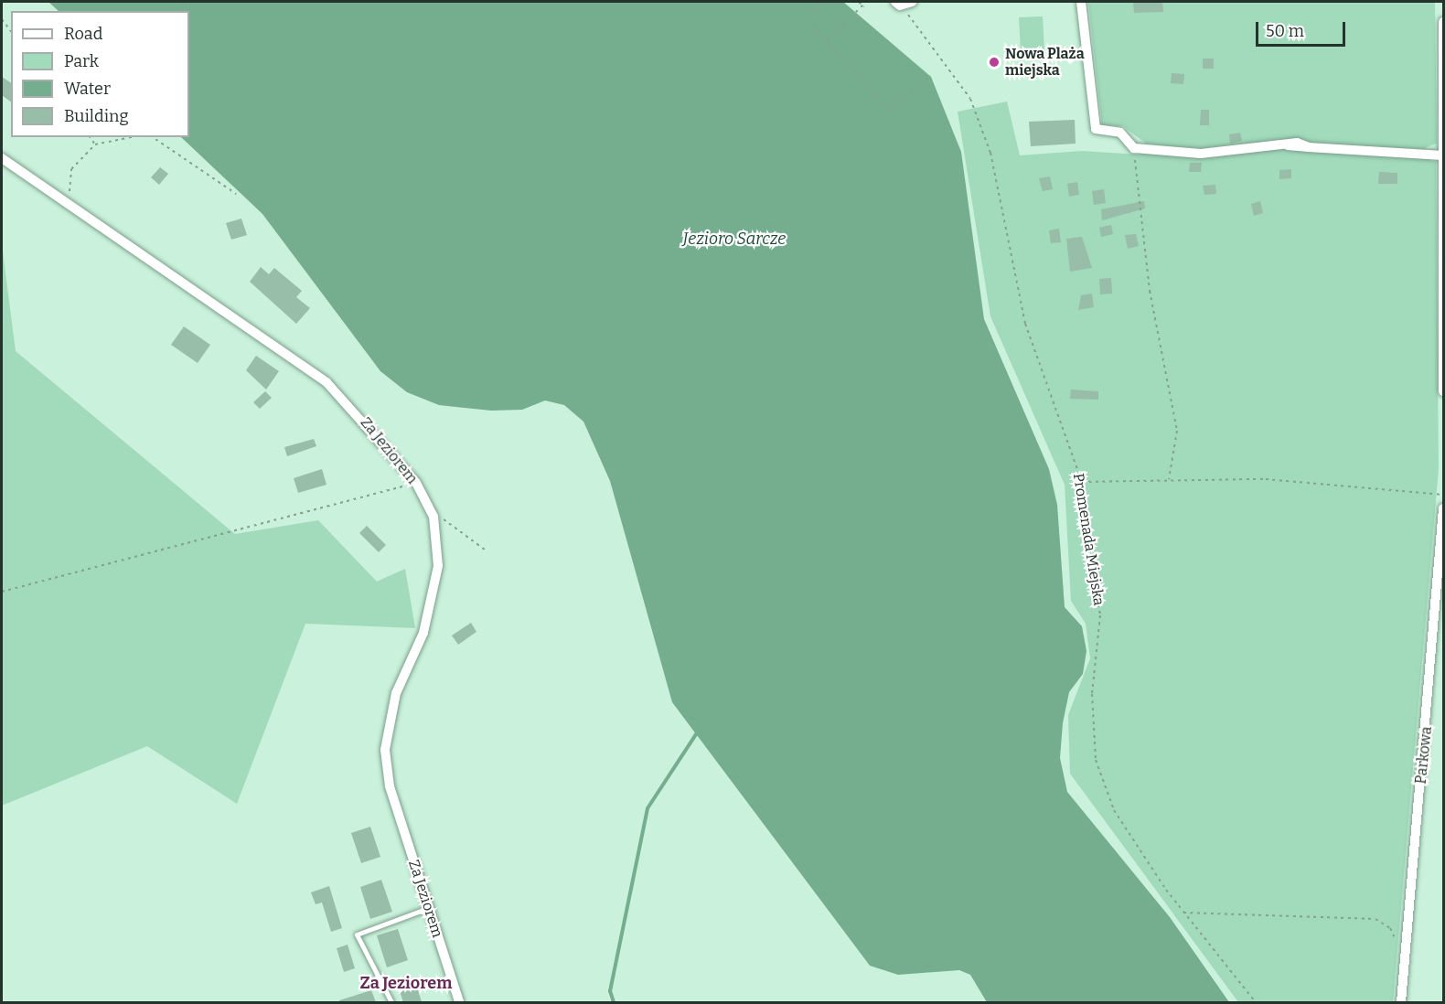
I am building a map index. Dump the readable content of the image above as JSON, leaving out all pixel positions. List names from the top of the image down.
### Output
{
  "streets": {
    "street": ["Za Jeziorem", "Parkowa"],
    "path": ["Promenada Miejska"]
  },
  "districts": ["Za Jeziorem"],
  "water": ["Jezioro Sarcze"],
  "places": ["Nowa Plaża miejska"],
  "legend": [
    "Road",
    "Park",
    "Water",
    "Building"
  ],
  "scale_bar": "50 m"
}
